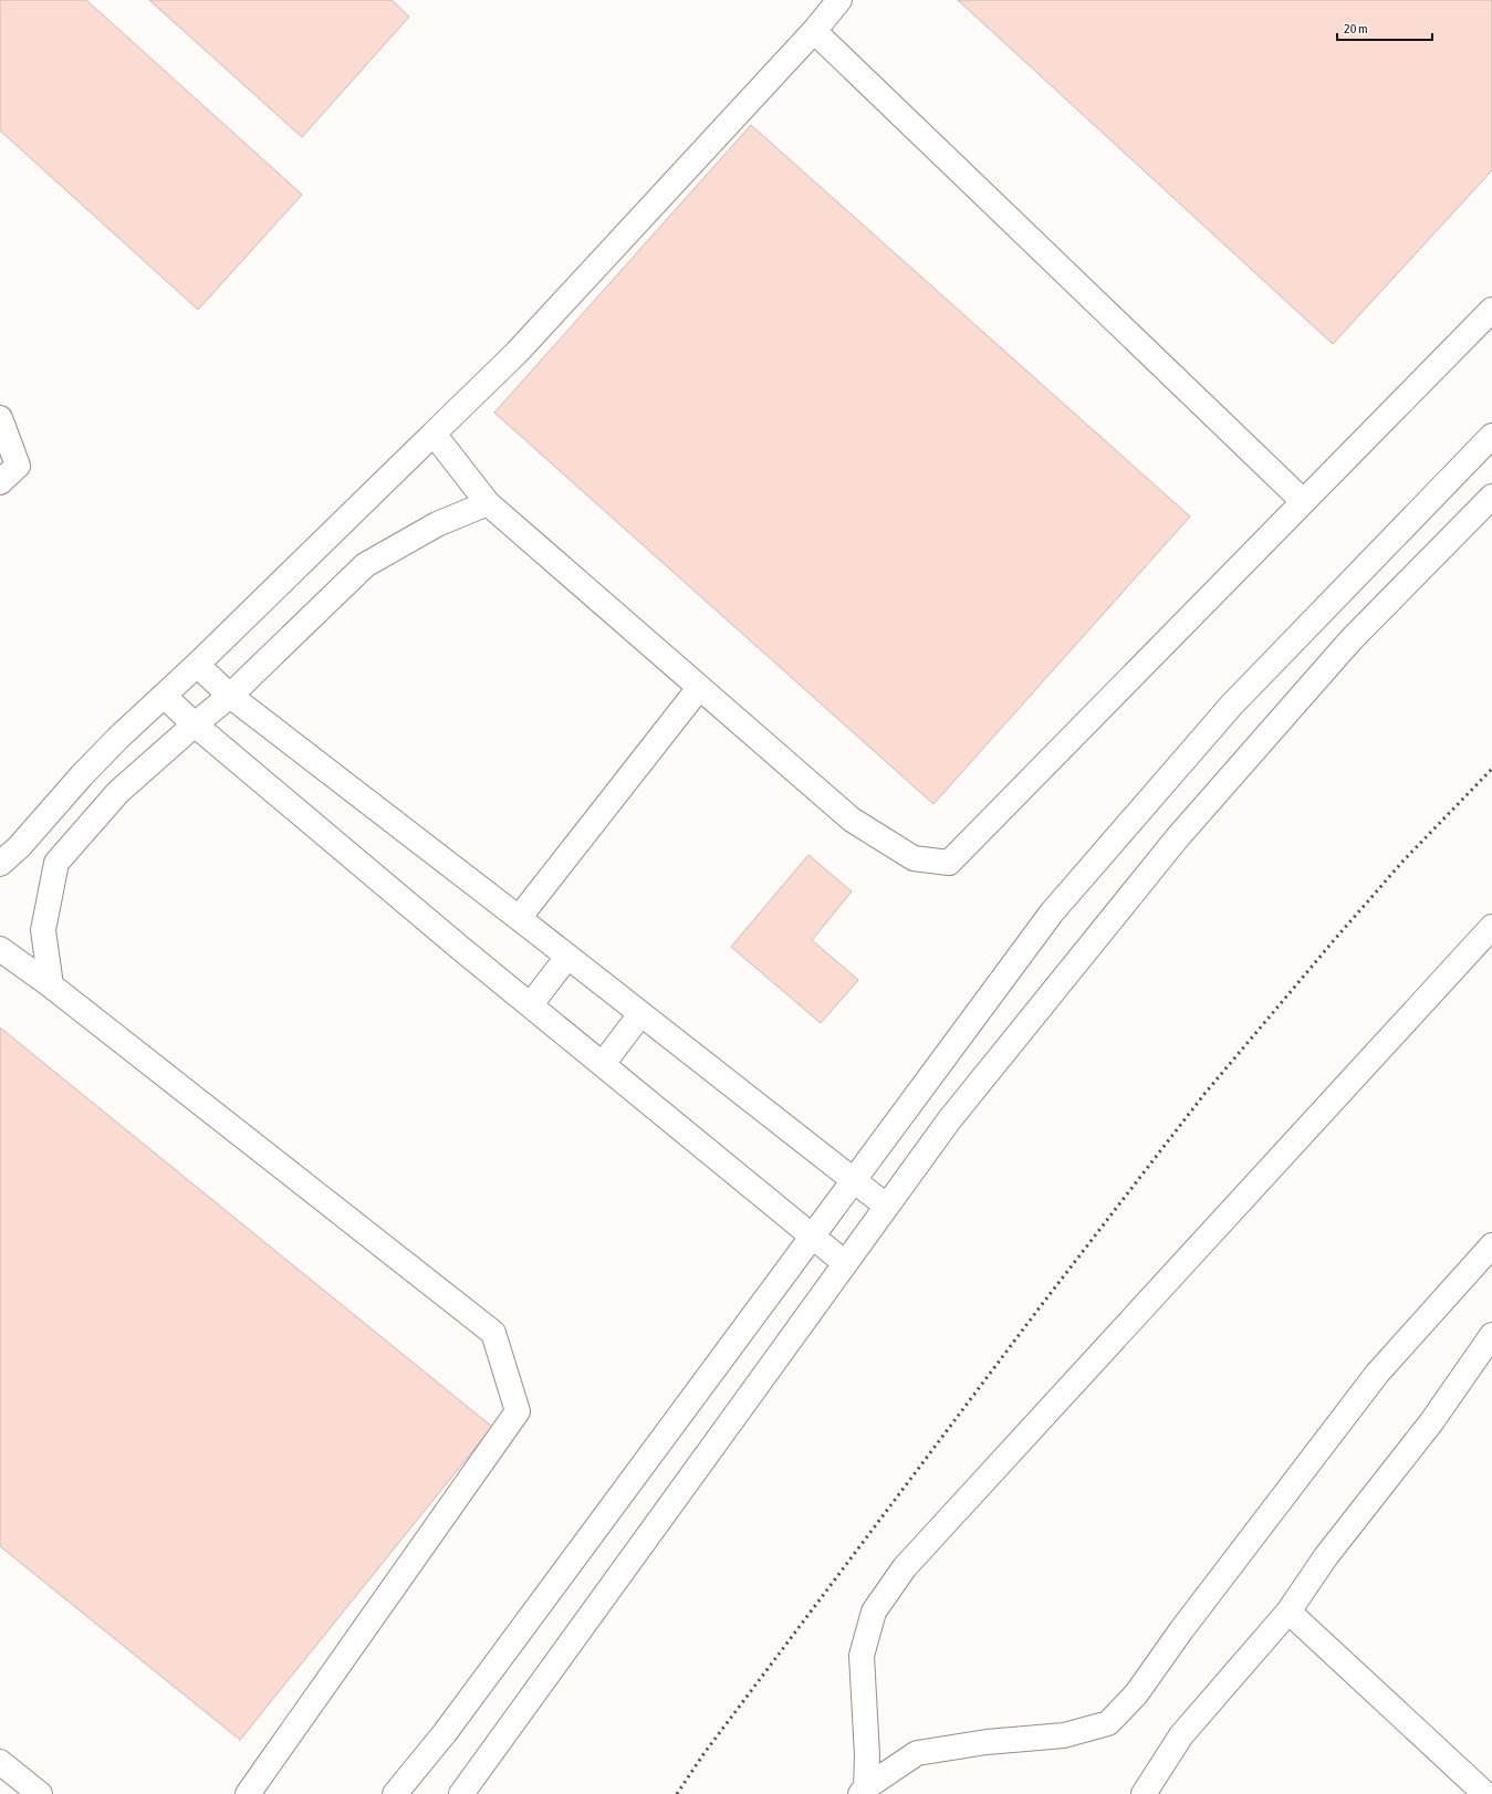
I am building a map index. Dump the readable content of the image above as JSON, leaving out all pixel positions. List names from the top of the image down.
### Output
{
  "scale_bar": "20 m"
}
